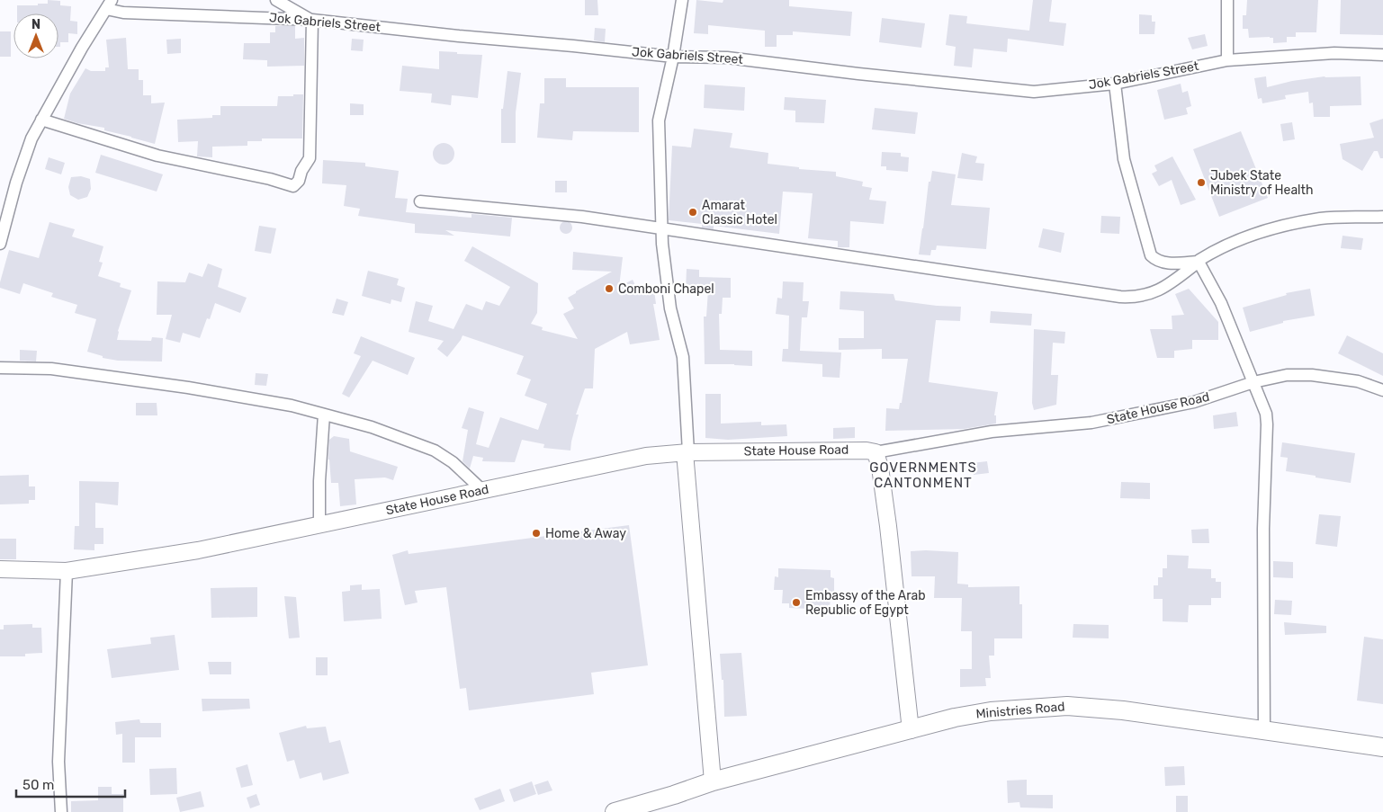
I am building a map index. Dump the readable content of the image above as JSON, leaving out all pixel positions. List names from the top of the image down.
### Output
{
  "streets": {
    "main road": ["State House Road", "Ministries Road"],
    "street": ["Jok Gabriels Street"]
  },
  "districts": ["GOVERNMENTS CANTONMENT"],
  "places": [
    "Jubek State Ministry of Health",
    "Amarat Classic Hotel",
    "Comboni Chapel",
    "Home & Away",
    "Embassy of the Arab Republic of Egypt"
  ],
  "scale_bar": "50 m",
  "north": "top"
}
